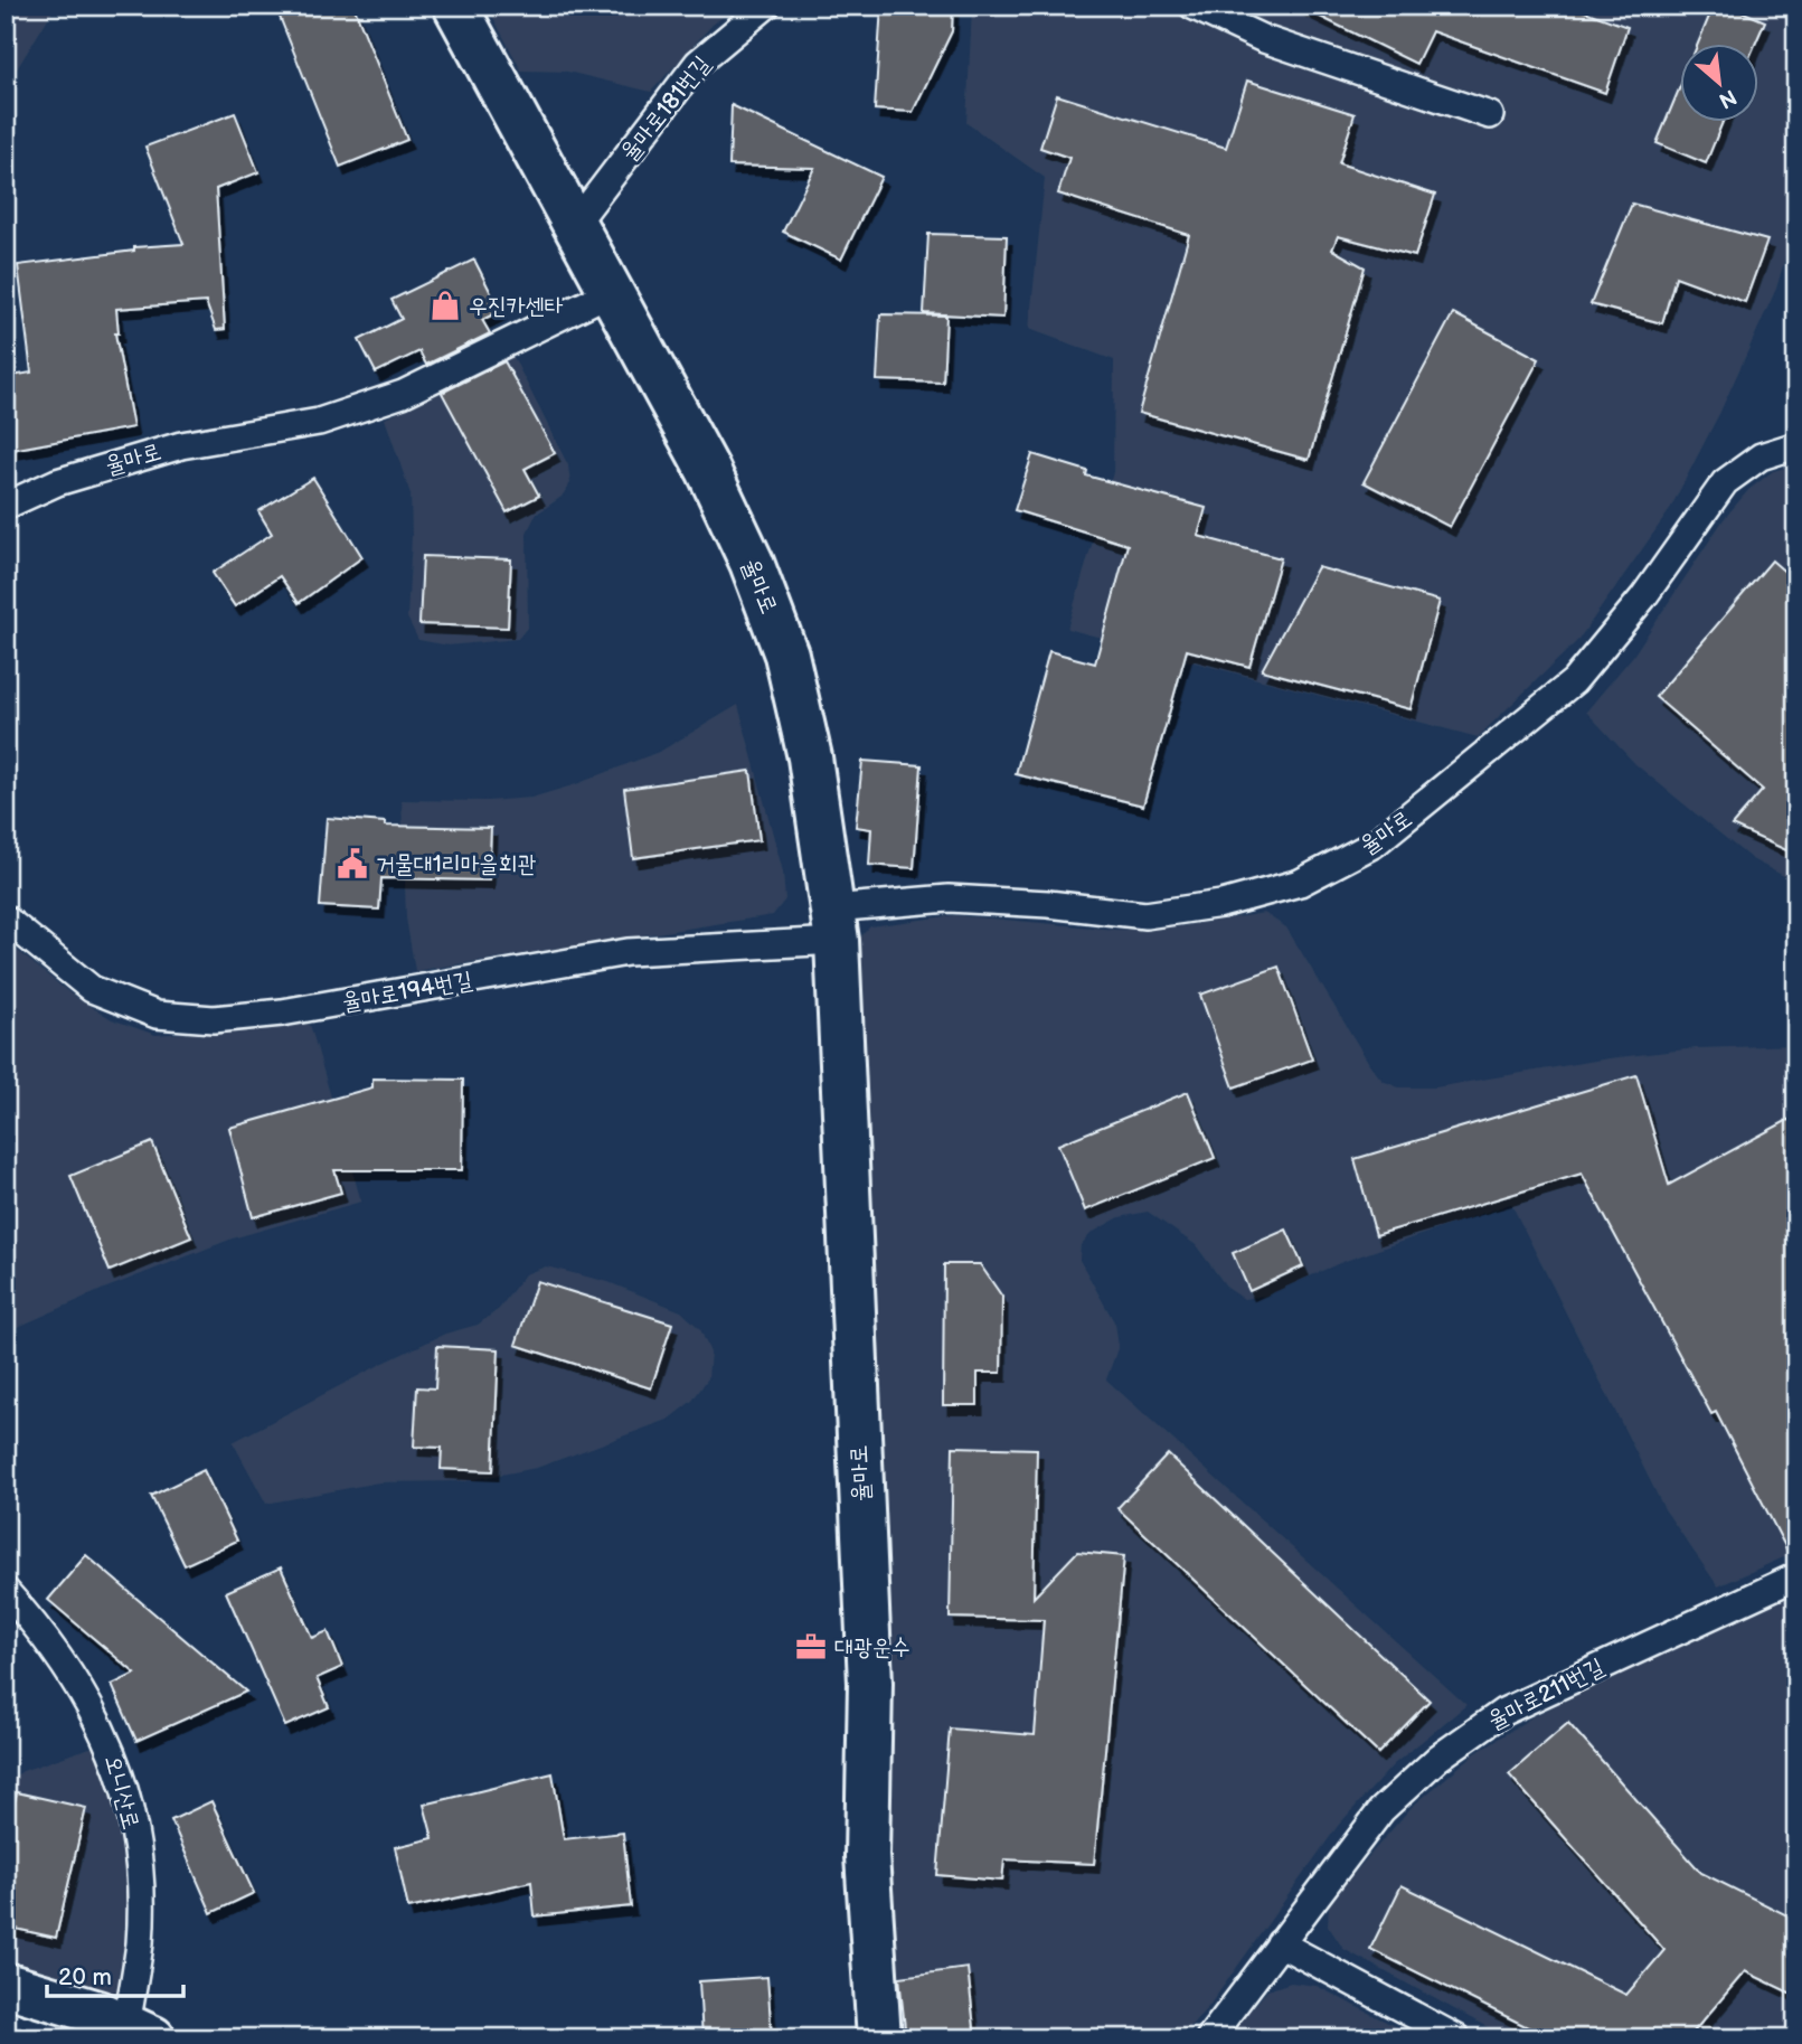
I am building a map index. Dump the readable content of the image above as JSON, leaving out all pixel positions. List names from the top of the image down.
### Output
{
  "streets": {
    "street": ["율마로", "오니산로"],
    "lane": ["율마로181번길", "율마로194번길", "율마로211번길"]
  },
  "crossings": [
    ["율마로181번길", "율마로"],
    ["율마로", "율마로194번길"]
  ],
  "places": {
    "shop": ["우진카센타"],
    "public building": ["거물대1리마을회관"],
    "office": ["대광운수"]
  },
  "scale_bar": "20 m",
  "north": "bottom right"
}
